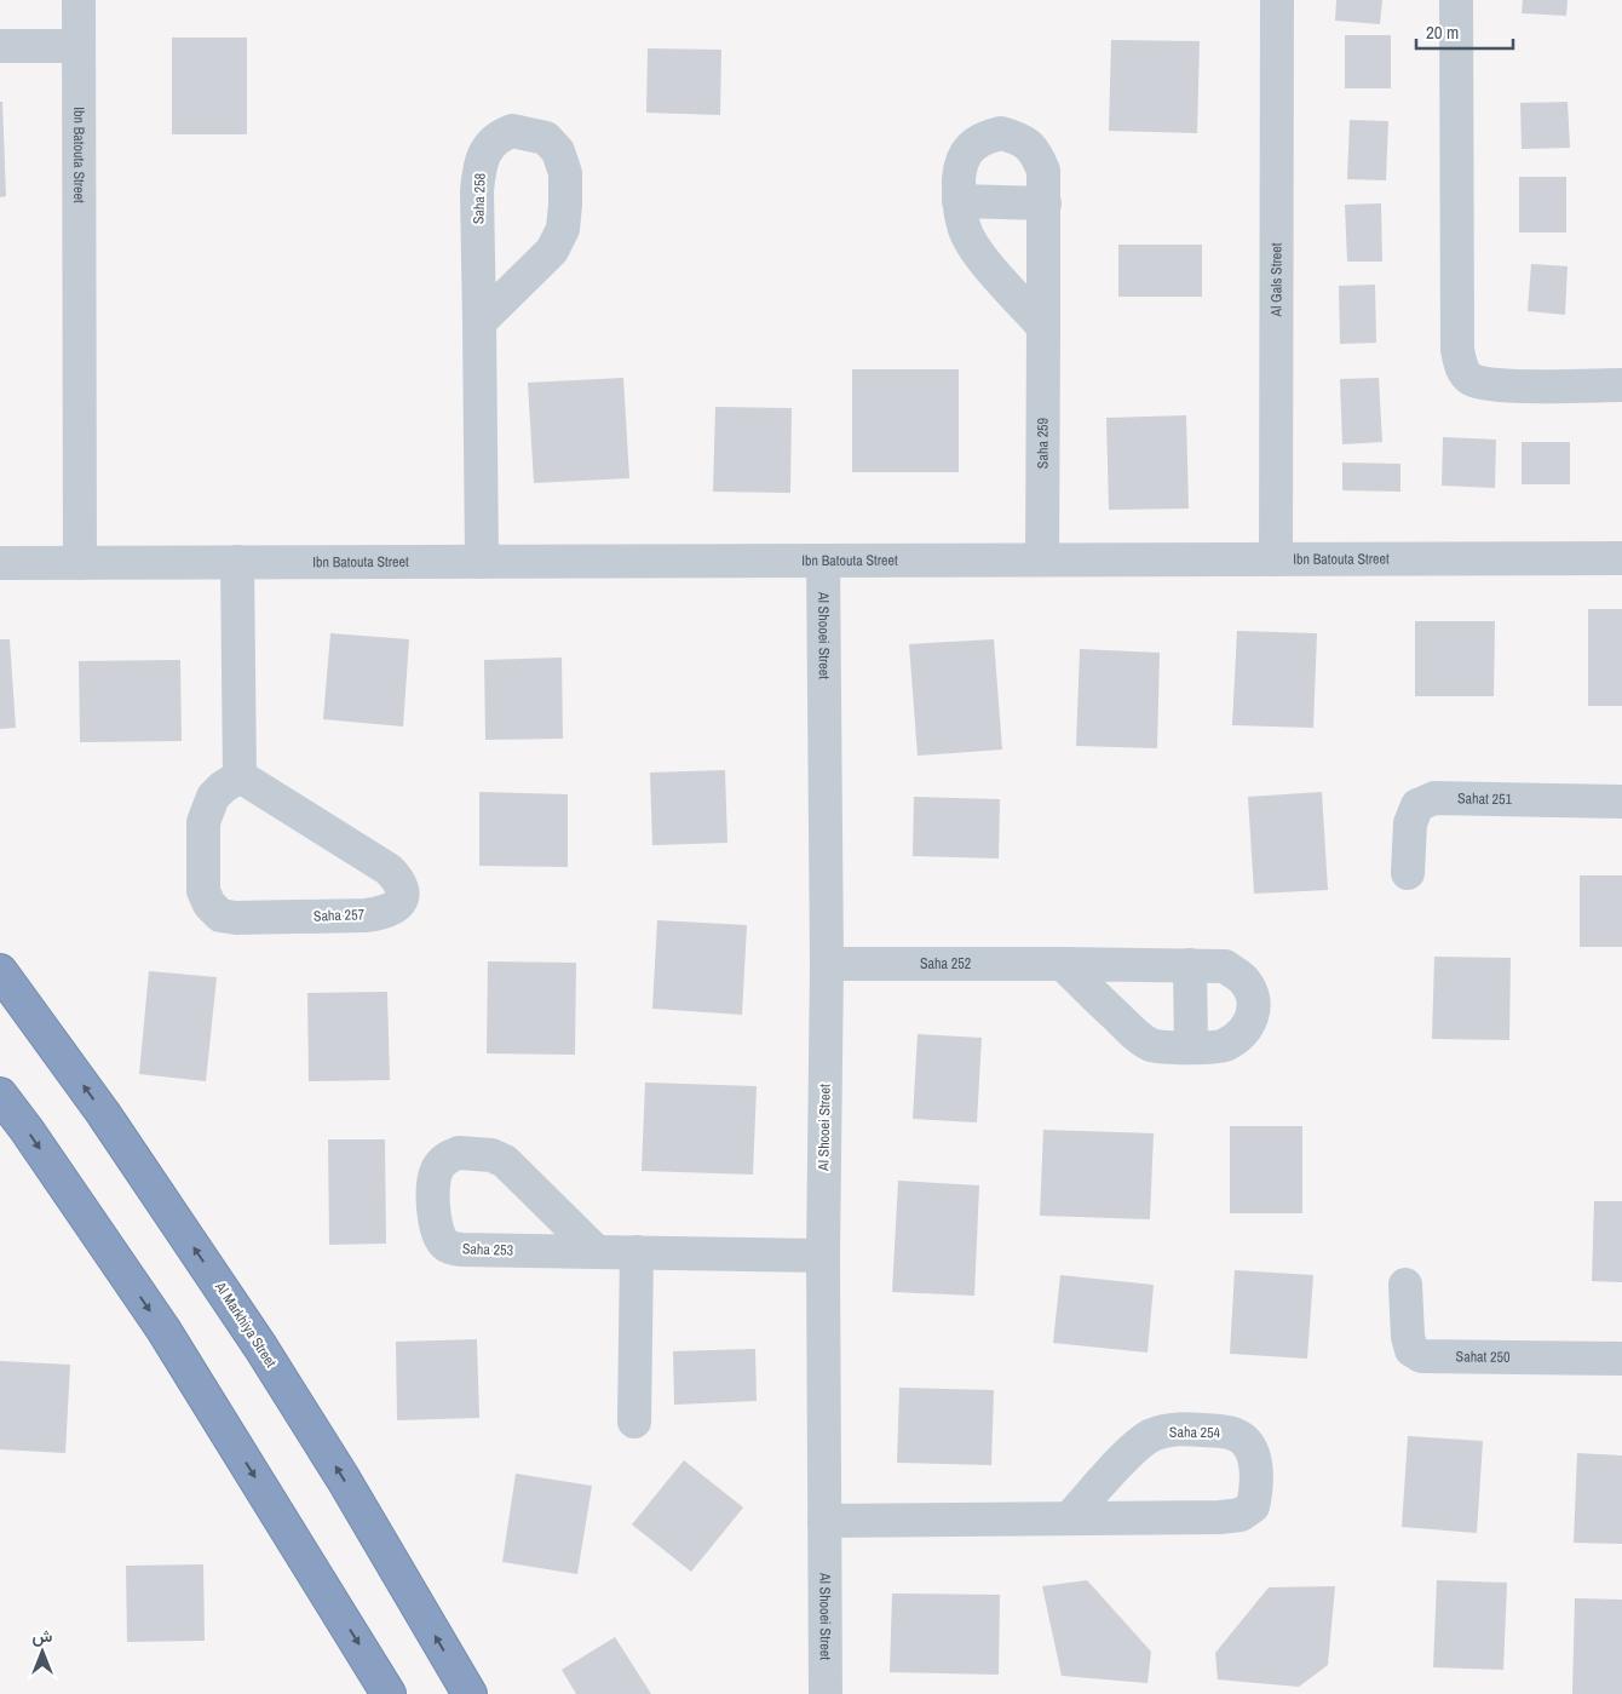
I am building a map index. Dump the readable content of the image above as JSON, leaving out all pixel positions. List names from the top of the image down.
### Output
{
  "streets": {
    "highway": ["Al Markhiya Street"],
    "street": [
      "Ibn Batouta Street",
      "Saha 258",
      "Al Gals Street",
      "Saha 259",
      "Al Shooei Street",
      "Sahat 251",
      "Saha 257",
      "Saha 252",
      "Saha 253",
      "Sahat 250",
      "Saha 254"
    ]
  },
  "crossings": [
    ["Ibn Batouta Street", "Saha 258"],
    ["Ibn Batouta Street", "Al Gals Street"],
    ["Ibn Batouta Street", "Saha 259"],
    ["Ibn Batouta Street", "Al Shooei Street"],
    ["Al Shooei Street", "Saha 252"],
    ["Al Shooei Street", "Saha 253"],
    ["Al Shooei Street", "Saha 254"]
  ],
  "scale_bar": "20 m",
  "north": "top"
}
